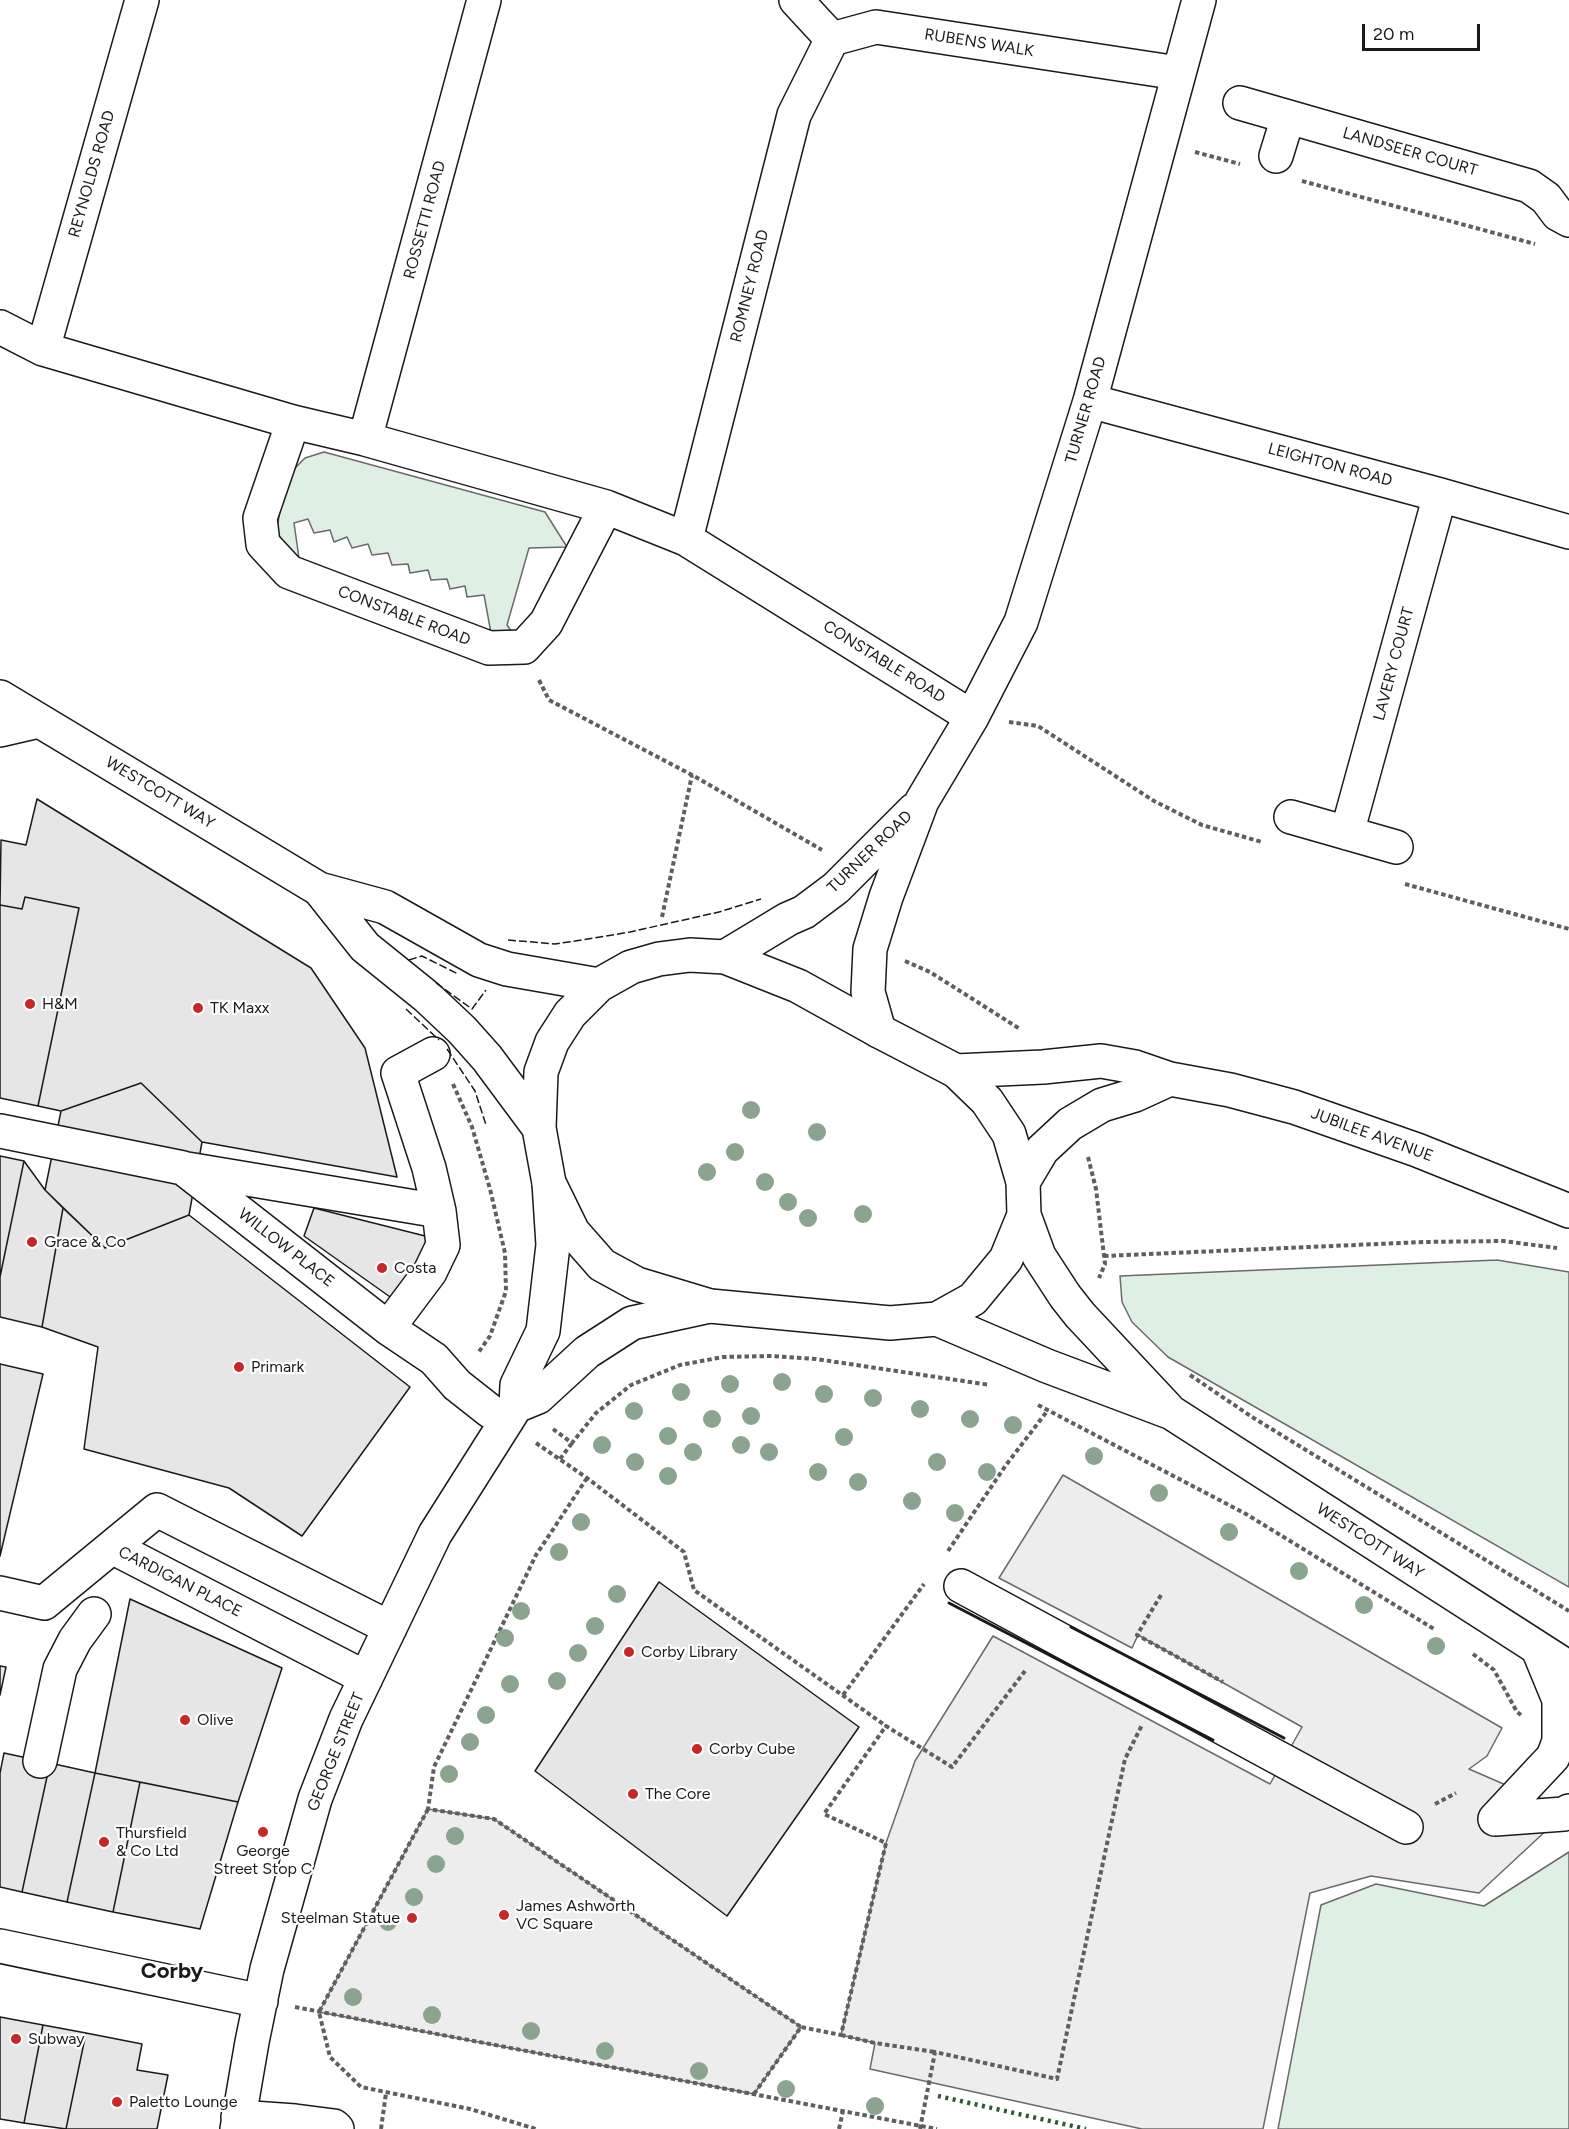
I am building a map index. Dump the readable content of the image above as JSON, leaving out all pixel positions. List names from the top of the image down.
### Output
{
  "streets": {
    "main road": [
      "RUBENS WALK",
      "LANDSEER COURT",
      "REYNOLDS ROAD",
      "ROSSETTI ROAD",
      "ROMNEY ROAD",
      "TURNER ROAD",
      "LEIGHTON ROAD",
      "CONSTABLE ROAD",
      "LAVERY COURT",
      "WESTCOTT WAY",
      "JUBILEE AVENUE",
      "WILLOW PLACE",
      "CARDIGAN PLACE",
      "GEORGE STREET"
    ]
  },
  "crossings": [
    ["RUBENS WALK", "ROMNEY ROAD"],
    ["RUBENS WALK", "TURNER ROAD"],
    ["REYNOLDS ROAD", "CONSTABLE ROAD"],
    ["ROSSETTI ROAD", "CONSTABLE ROAD"],
    ["ROMNEY ROAD", "CONSTABLE ROAD"],
    ["TURNER ROAD", "LEIGHTON ROAD"],
    ["TURNER ROAD", "CONSTABLE ROAD"],
    ["LEIGHTON ROAD", "LAVERY COURT"],
    ["WILLOW PLACE", "GEORGE STREET"],
    ["CARDIGAN PLACE", "GEORGE STREET"]
  ],
  "districts": ["Corby"],
  "places": [
    "H&M",
    "TK Maxx",
    "Grace & Co",
    "Costa",
    "Primark",
    "Corby Library",
    "Olive",
    "Corby Cube",
    "The Core",
    "George Street Stop C",
    "Thursfield & Co Ltd",
    "James Ashworth VC Square",
    "Steelman Statue",
    "Subway",
    "Paletto Lounge"
  ],
  "scale_bar": "20 m"
}
